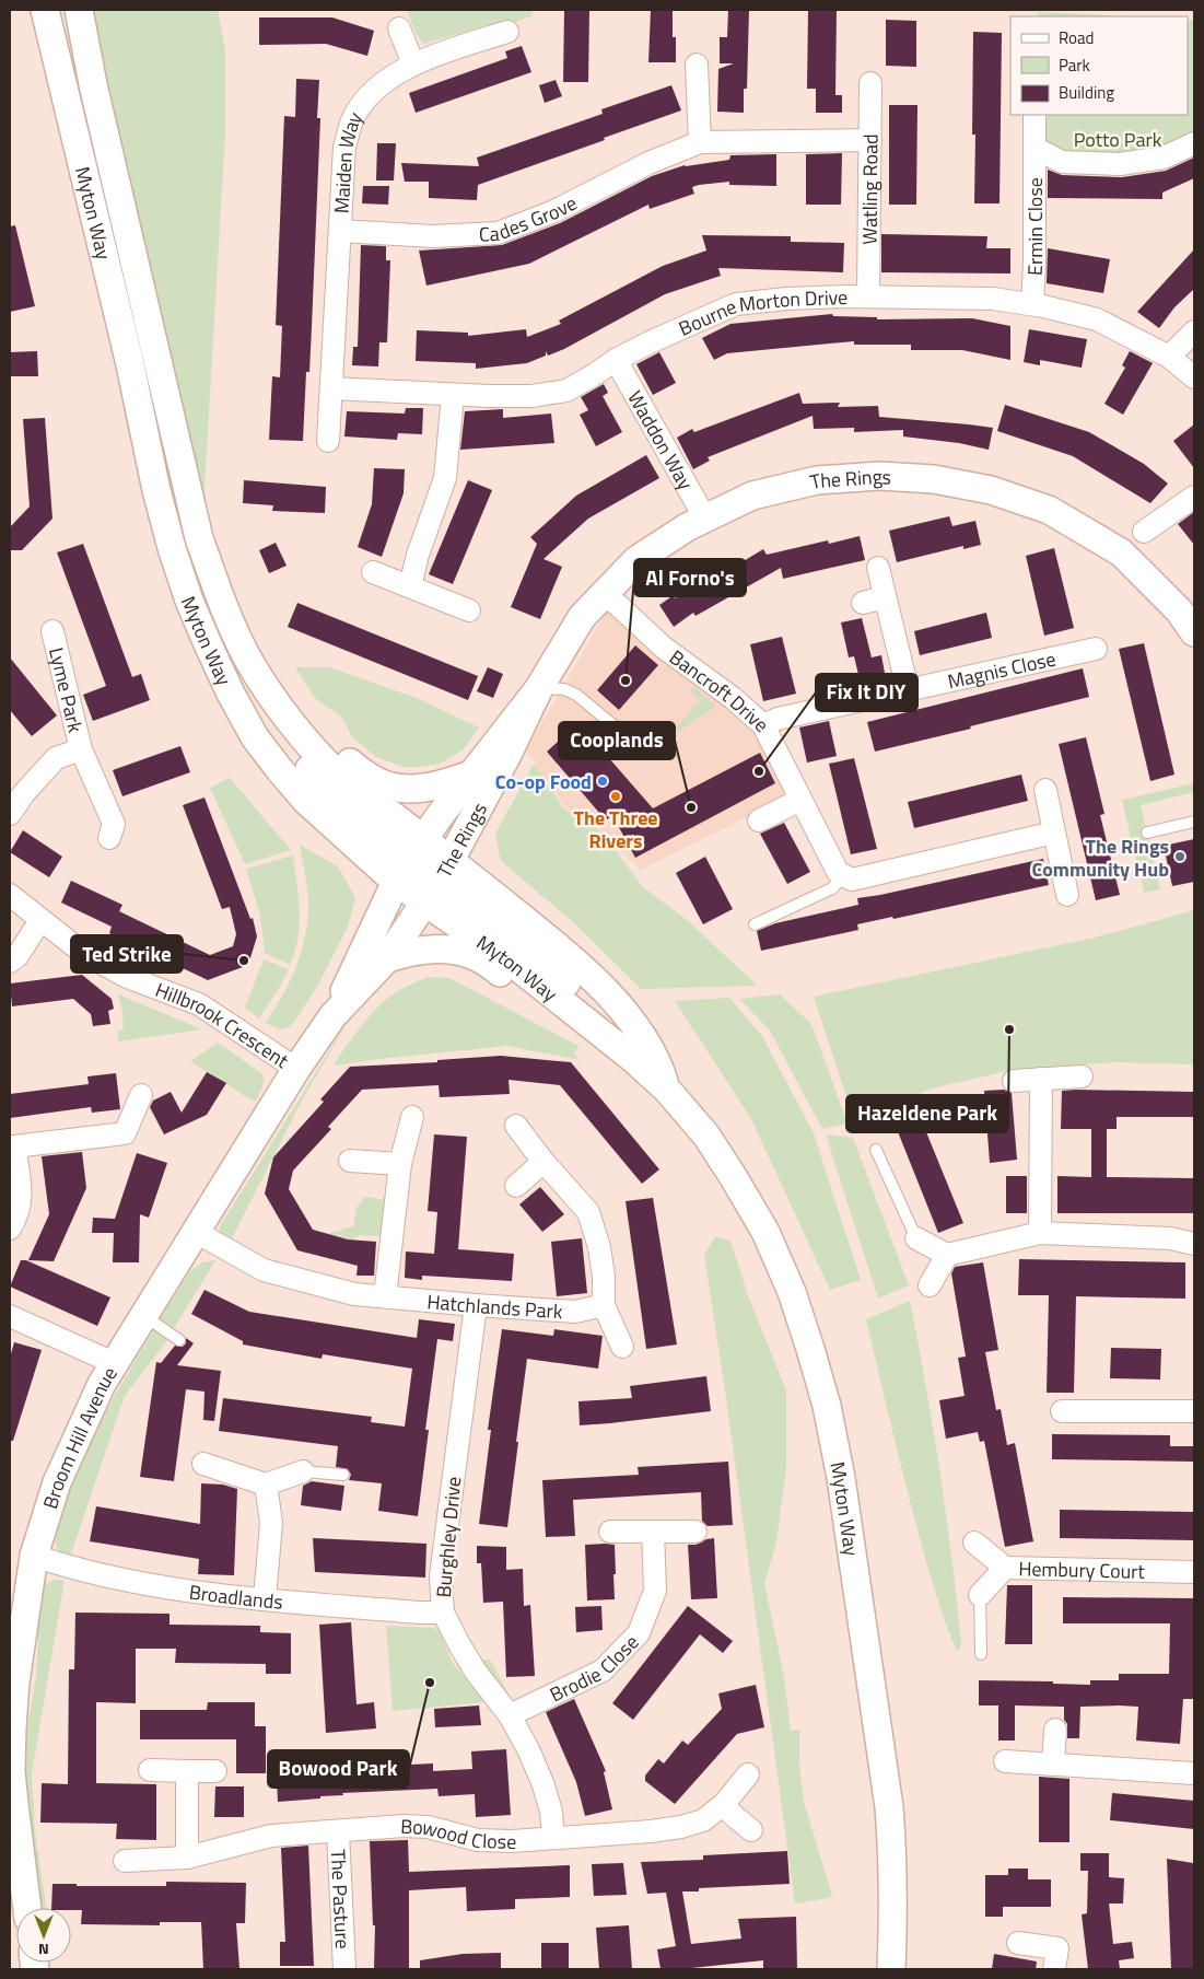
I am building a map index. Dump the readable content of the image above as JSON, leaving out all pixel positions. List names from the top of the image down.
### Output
{
  "streets": {
    "street": [
      "Maiden Way",
      "Watling Road",
      "Myton Way",
      "Cades Grove",
      "Ermin Close",
      "Bourne Morton Drive",
      "Waddon Way",
      "The Rings",
      "Magnis Close",
      "Lyme Park",
      "Bancroft Drive",
      "Hillbrook Crescent",
      "Hatchlands Park",
      "Broom Hill Avenue",
      "Burghley Drive",
      "Hembury Court",
      "Broadlands",
      "Brodie Close",
      "Bowood Close",
      "The Pasture"
    ]
  },
  "crossings": [
    ["Maiden Way", "Cades Grove"],
    ["Maiden Way", "Bourne Morton Drive"],
    ["Watling Road", "Cades Grove"],
    ["Watling Road", "Bourne Morton Drive"],
    ["Myton Way", "The Rings"],
    ["Myton Way", "Broom Hill Avenue"],
    ["Ermin Close", "Bourne Morton Drive"],
    ["Bourne Morton Drive", "Waddon Way"],
    ["Waddon Way", "The Rings"],
    ["The Rings", "Bancroft Drive"],
    ["The Rings", "Broom Hill Avenue"],
    ["Magnis Close", "Bancroft Drive"],
    ["Hillbrook Crescent", "Broom Hill Avenue"],
    ["Hatchlands Park", "Broom Hill Avenue"],
    ["Hatchlands Park", "Burghley Drive"],
    ["Broom Hill Avenue", "Broadlands"],
    ["Burghley Drive", "Broadlands"],
    ["Burghley Drive", "Brodie Close"],
    ["Burghley Drive", "Bowood Close"],
    ["Bowood Close", "The Pasture"]
  ],
  "parks": ["Potto Park"],
  "places": [
    "Al Forno's",
    "Fix It DIY",
    "Co-op Food",
    "The Three Rivers",
    "Cooplands",
    "The Rings Community Hub",
    "Ted Strike",
    "Hazeldene Park",
    "Bowood Park"
  ],
  "legend": ["Road", "Park", "Building"],
  "north": "bottom"
}
